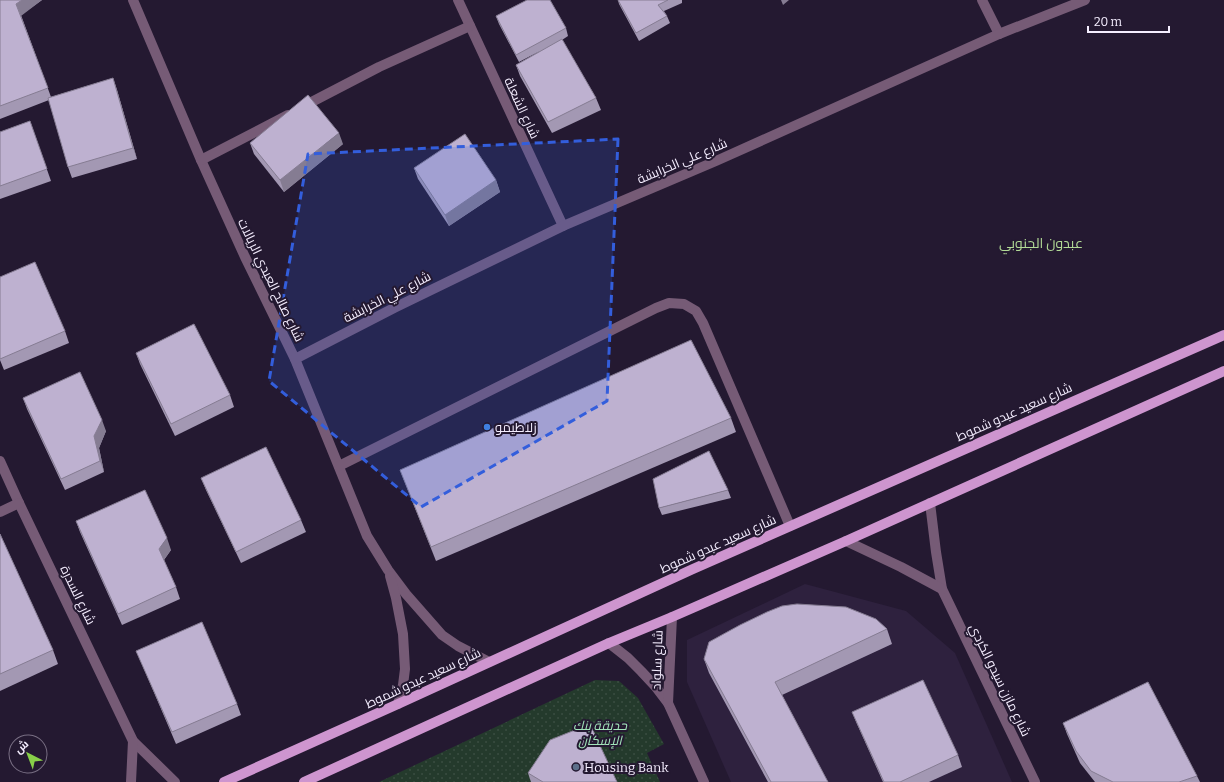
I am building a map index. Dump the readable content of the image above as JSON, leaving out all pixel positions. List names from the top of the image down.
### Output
{
  "streets": {
    "main road": ["شارع سعيد عبدو شموط"],
    "street": [
      "شارع الشعلة",
      "شارع علي الخرابشة",
      "شارع صالح العبدي الريالات",
      "شارع السدرة",
      "شارع سلواد",
      "شارع مازن سيدو الكردي"
    ]
  },
  "crossings": [
    ["شارع الشعلة", "شارع علي الخرابشة"],
    ["شارع علي الخرابشة", "شارع صالح العبدي الريالات"],
    ["شارع صالح العبدي الريالات", "شارع سعيد عبدو شموط"]
  ],
  "districts": ["عبدون الجنوبي"],
  "parks": ["حديقة بنك الإسكان"],
  "places": ["زلاطيمو", "Housing Bank"],
  "scale_bar": "20 m",
  "north": "top left"
}
